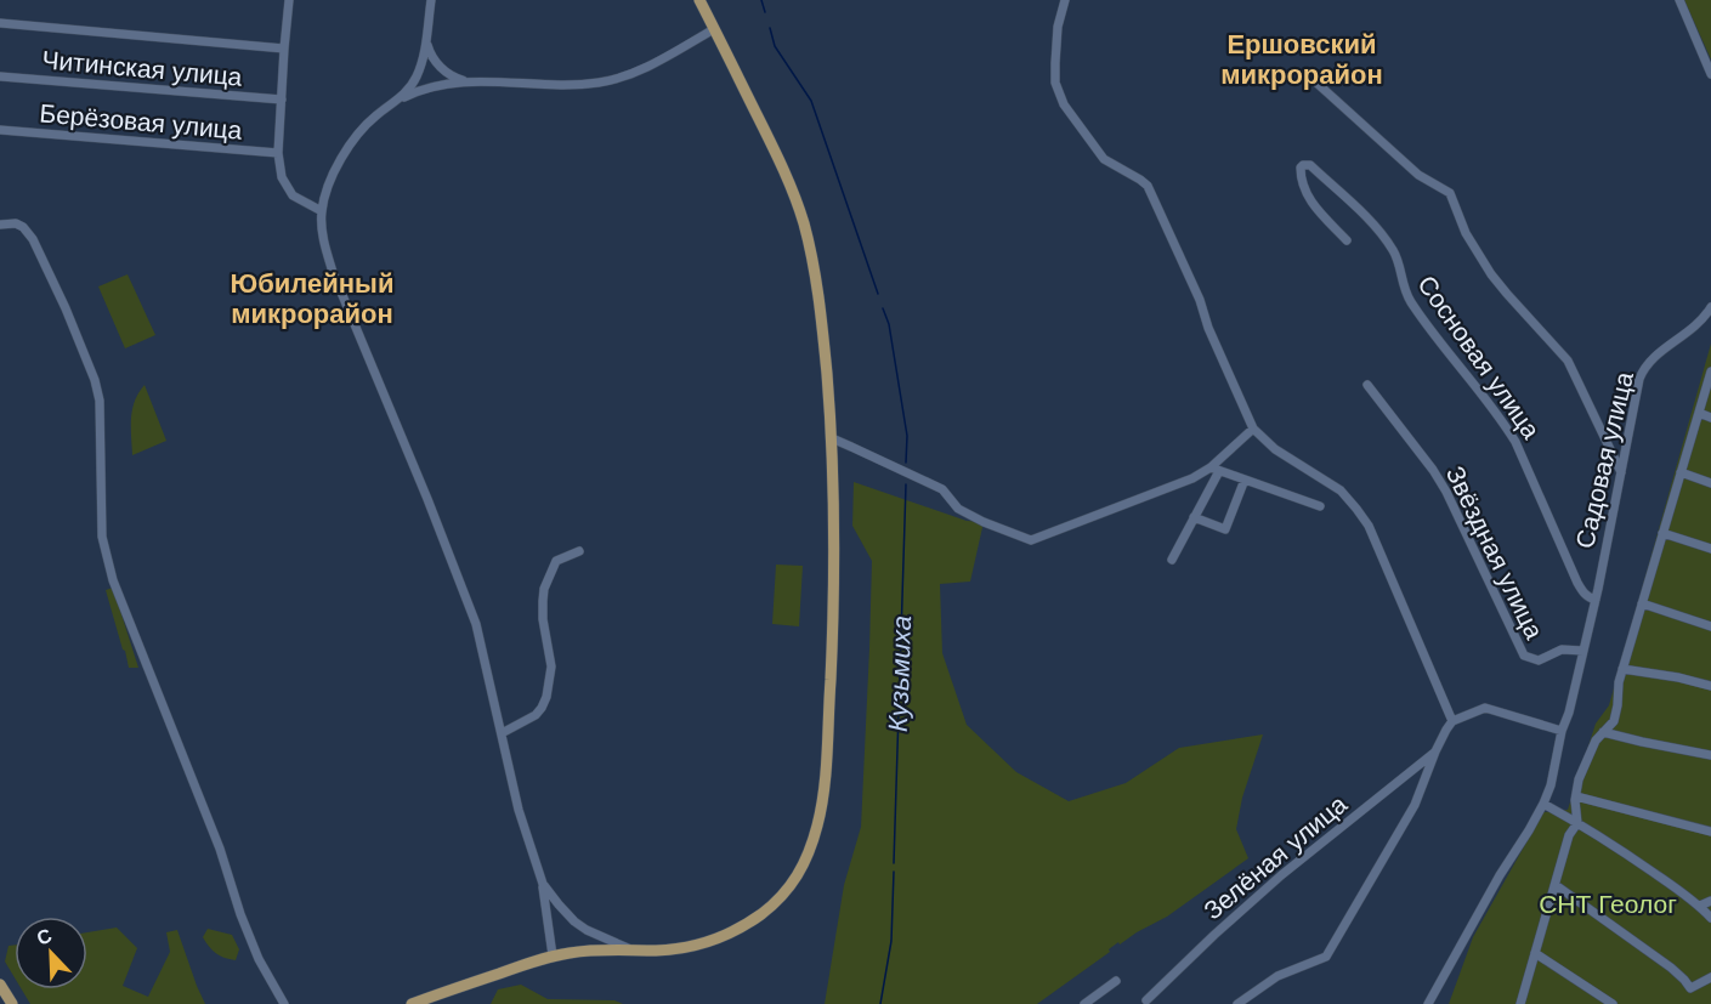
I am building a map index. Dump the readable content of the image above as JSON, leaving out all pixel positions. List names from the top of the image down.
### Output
{
  "streets": {
    "street": [
      "Читинская улица",
      "Берёзовая улица",
      "Сосновая улица",
      "Садовая улица",
      "Звёздная улица",
      "Зелёная улица"
    ]
  },
  "crossings": [
    ["Сосновая улица", "Садовая улица"],
    ["Садовая улица", "Звёздная улица"]
  ],
  "districts": ["Ершовский микрорайон", "Юбилейный микрорайон"],
  "water": ["Кузьмиха"],
  "parks": ["СНТ Геолог"],
  "north": "top left"
}
